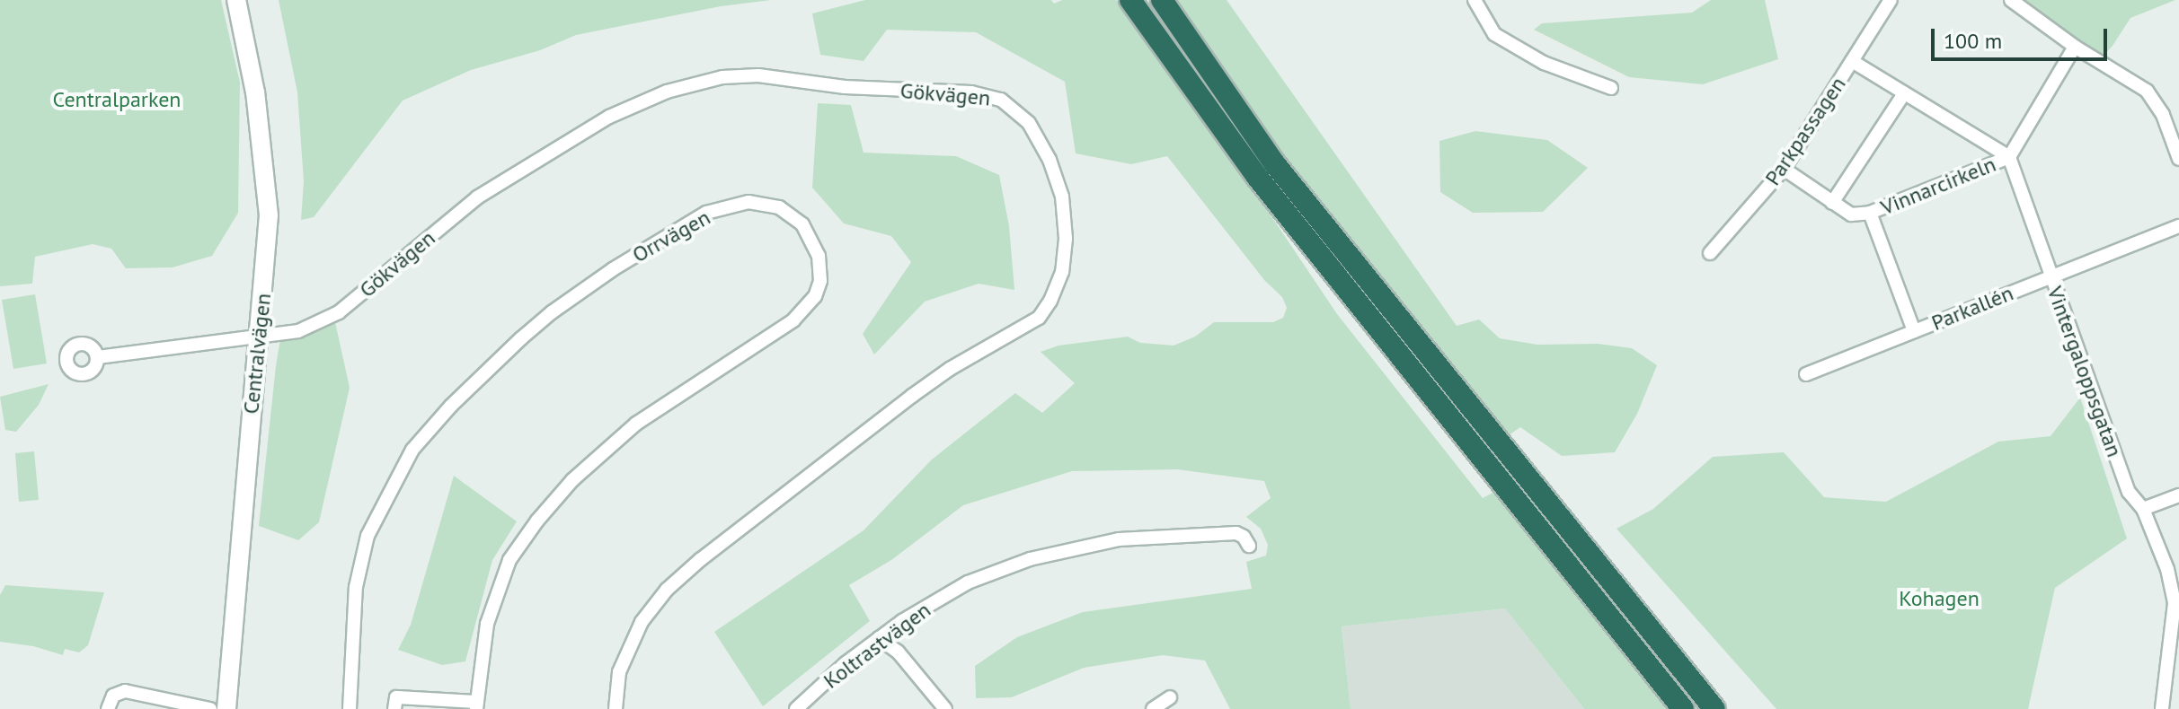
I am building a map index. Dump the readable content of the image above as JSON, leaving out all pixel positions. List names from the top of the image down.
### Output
{
  "streets": {
    "street": [
      "Gökvägen",
      "Parkpassagen",
      "Vinnarcirkeln",
      "Orrvägen",
      "Parkallén",
      "Centralvägen",
      "Vintergaloppsgatan",
      "Koltrastvägen"
    ]
  },
  "crossings": [
    ["Gökvägen", "Centralvägen"],
    ["Parkpassagen", "Vinnarcirkeln"],
    ["Vinnarcirkeln", "Vintergaloppsgatan"],
    ["Parkallén", "Vintergaloppsgatan"]
  ],
  "parks": ["Centralparken", "Kohagen"],
  "scale_bar": "100 m"
}
